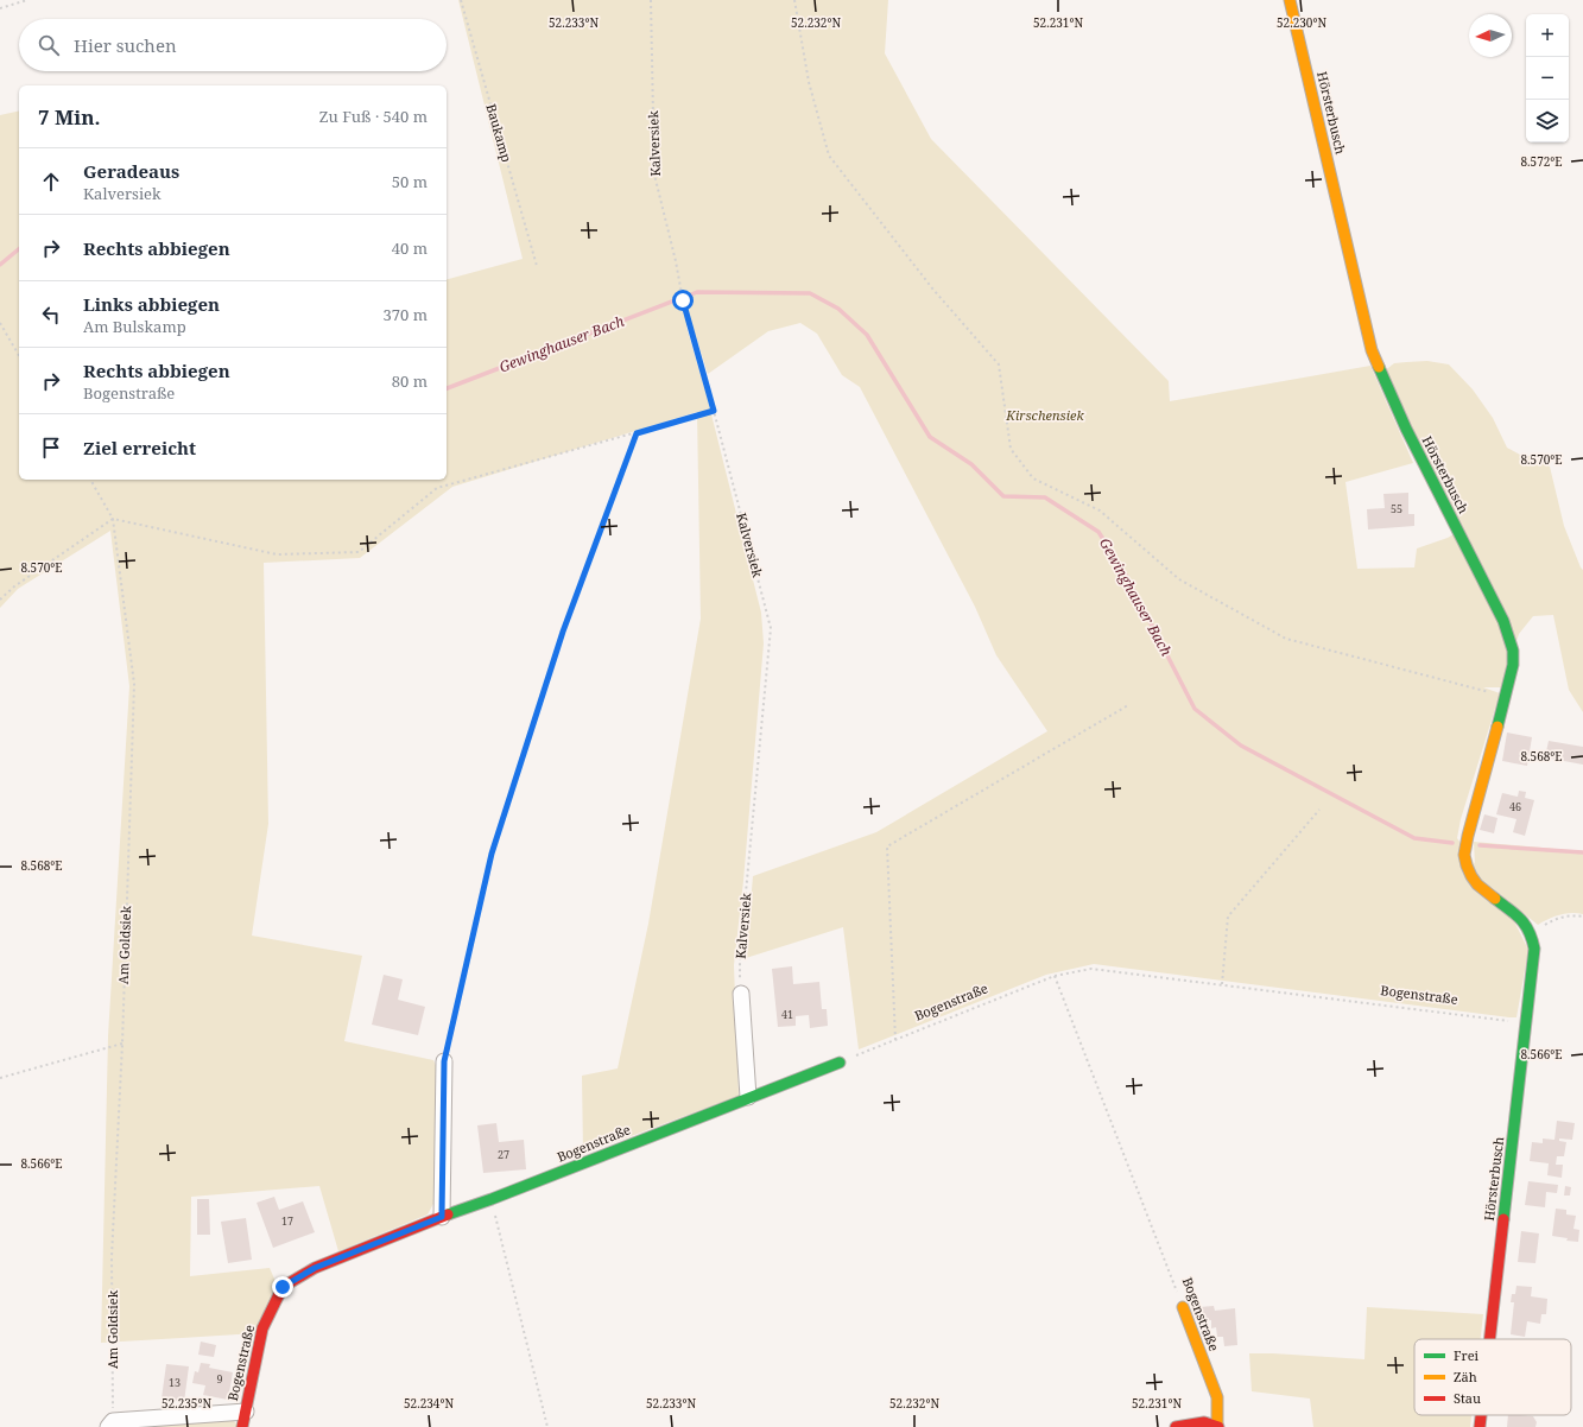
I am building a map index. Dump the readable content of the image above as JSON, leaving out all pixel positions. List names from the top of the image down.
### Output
{
  "streets": {
    "street": ["Hörsterbusch", "Bogenstraße"],
    "path": ["Baukamp", "Kalversiek", "Am Goldsiek"]
  },
  "crossings": [
    ["Hörsterbusch", "Bogenstraße"]
  ],
  "water": ["Gewinghauser Bach"],
  "parks": ["Kirschensiek"],
  "house_numbers": [
    "55",
    "46",
    "41",
    "27",
    "17",
    "9",
    "13"
  ],
  "legend": ["Frei", "Zäh", "Stau"],
  "north": "left",
  "page": {
    "map_buttons": ["+", "−"],
    "search": "Hier suchen",
    "heading": ["7 Min.", "Zu Fuß · 540 m"],
    "list": [
      ["Geradeaus", "Kalversiek", "50 m"],
      ["Rechts abbiegen", "40 m"],
      ["Links abbiegen", "Am Bulskamp", "370 m"],
      ["Rechts abbiegen", "Bogenstraße", "80 m"],
      "Ziel erreicht"
    ]
  },
  "coordinates": [
    "52.233°N",
    "52.232°N",
    "52.231°N",
    "52.230°N",
    "8.572°E",
    "8.570°E",
    "8.568°E",
    "8.566°E",
    "52.235°N",
    "52.234°N"
  ]
}
